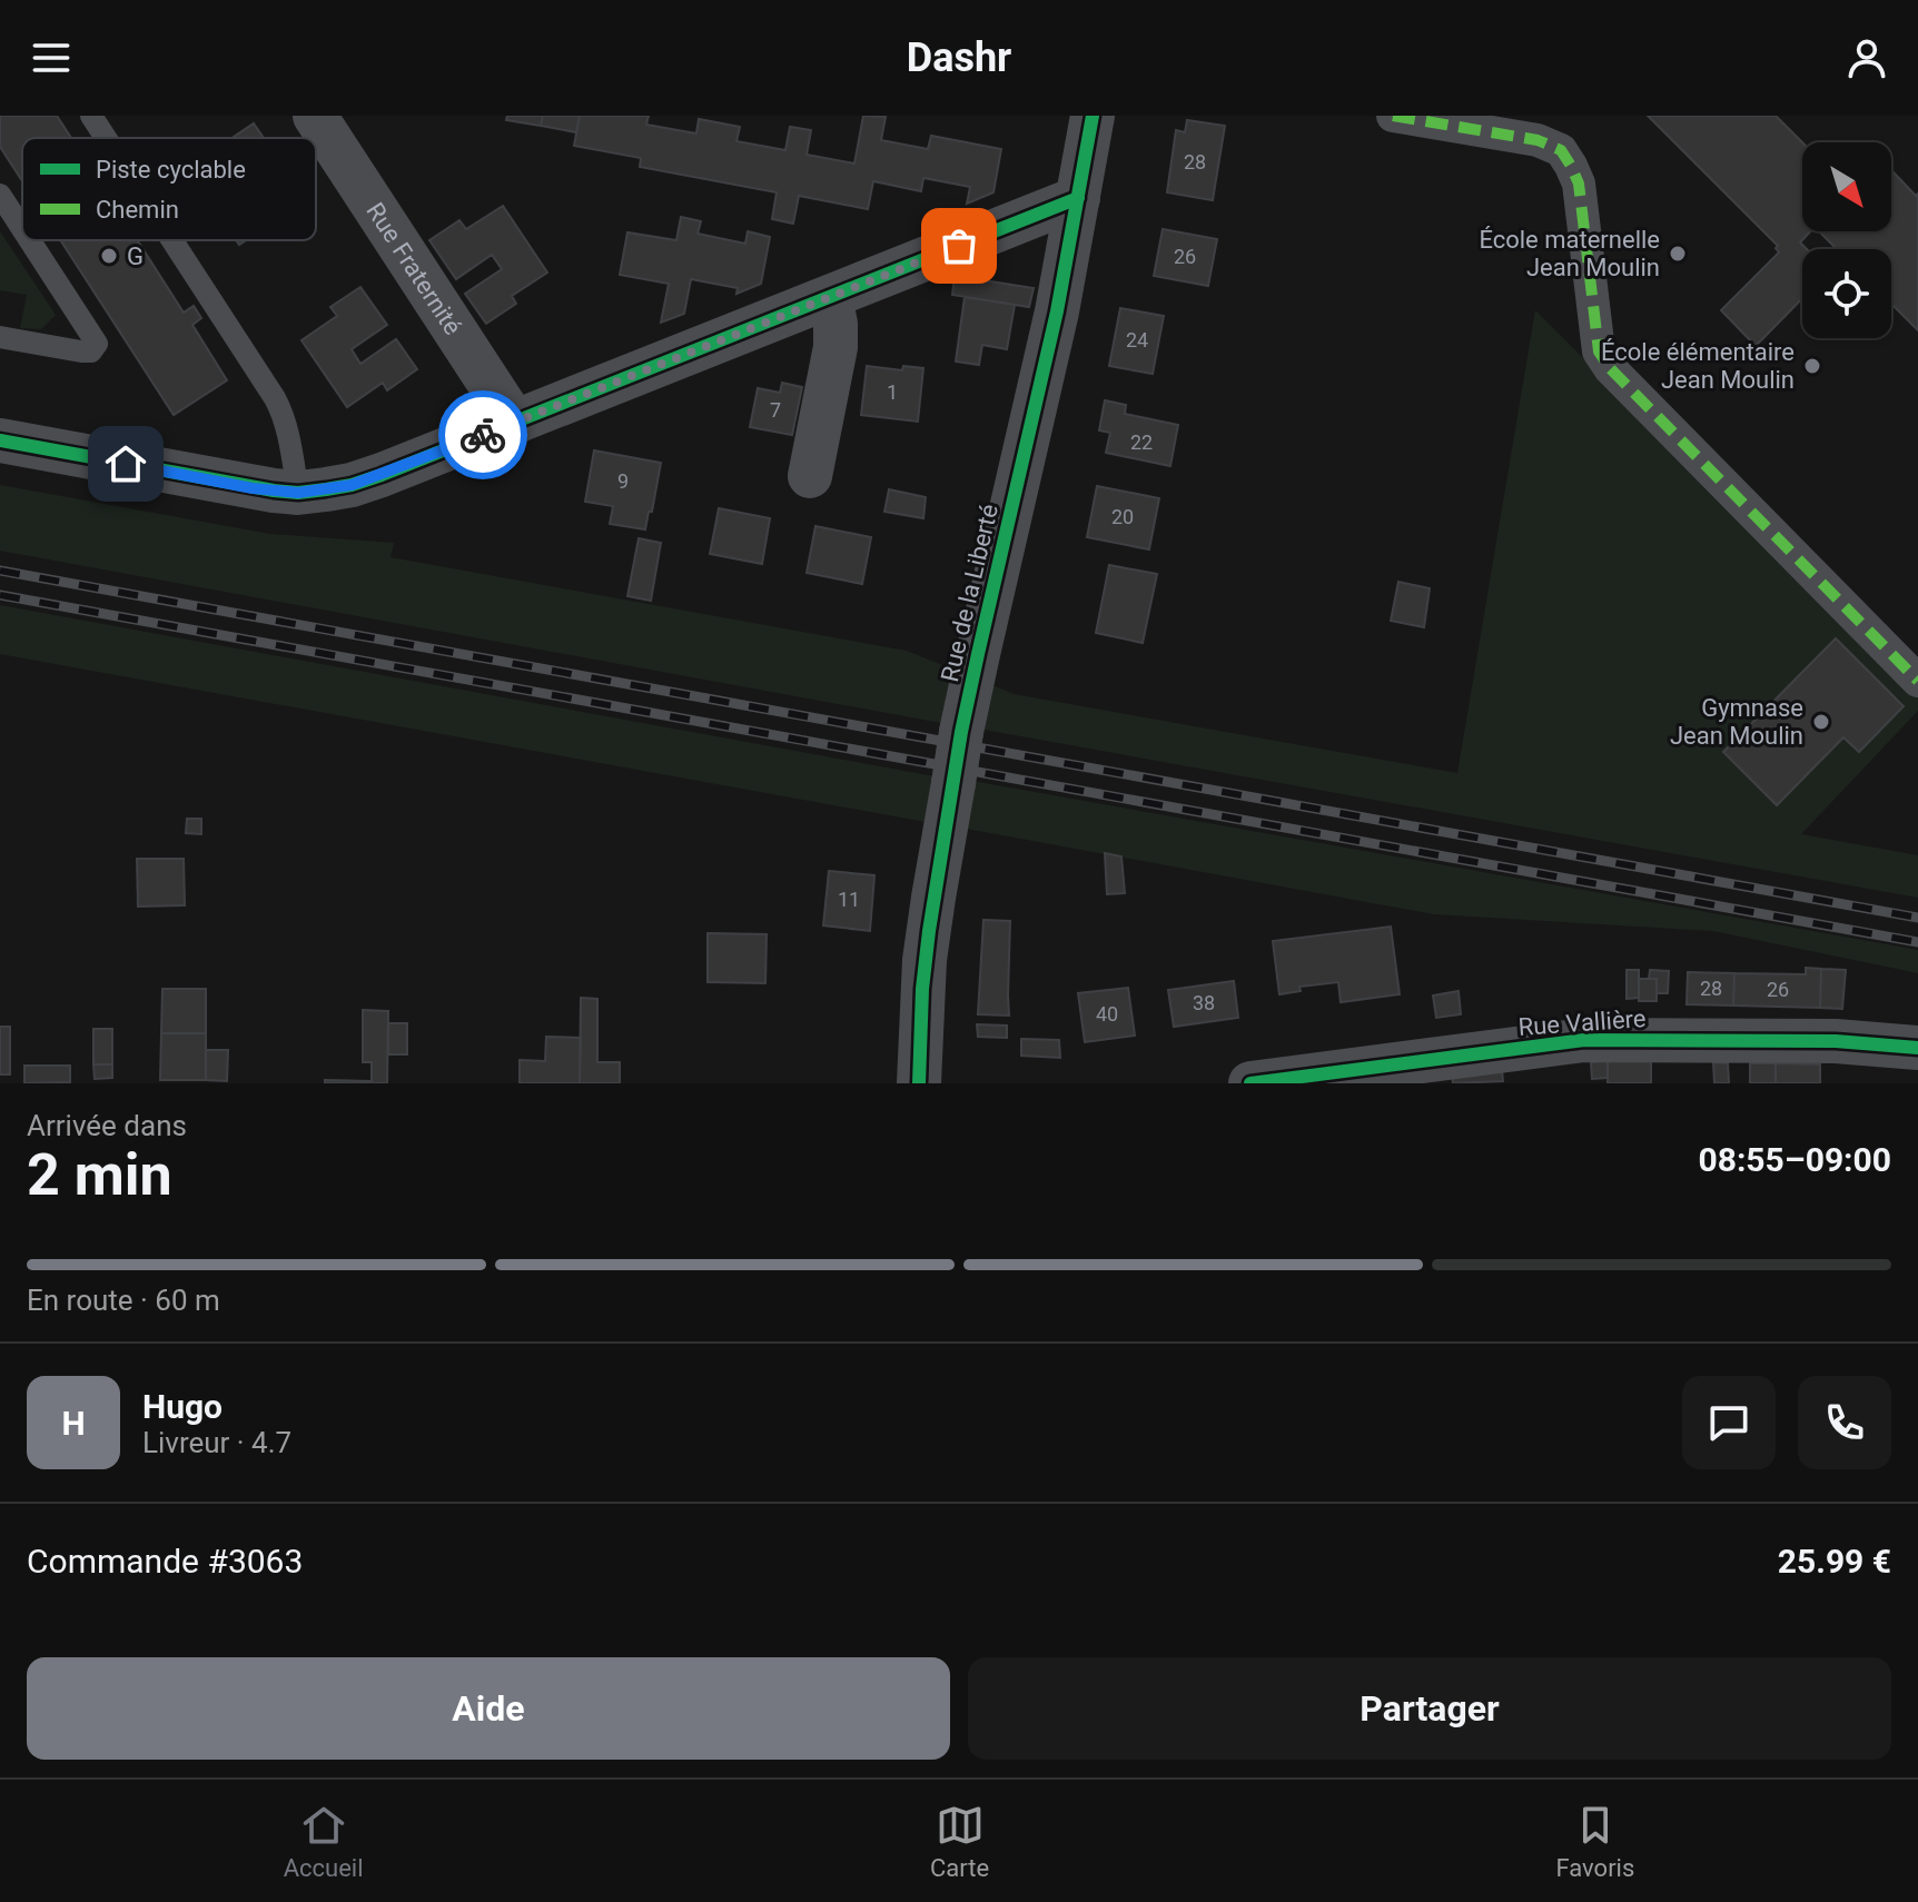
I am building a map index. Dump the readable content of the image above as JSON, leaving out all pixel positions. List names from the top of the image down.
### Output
{
  "streets": {
    "street": ["Rue Fraternité", "Rue de la Liberté", "Rue Vallière"]
  },
  "places": [
    "École maternelle Jean Moulin",
    "G",
    "École élémentaire Jean Moulin",
    "Gymnase Jean Moulin"
  ],
  "house_numbers": [
    "28",
    "26",
    "24",
    "1",
    "7",
    "22",
    "9",
    "20",
    "11",
    "28",
    "26",
    "38",
    "40"
  ],
  "legend": ["Piste cyclable", "Chemin"],
  "north": "bottom right",
  "page": {
    "header": "Dashr",
    "heading": ["2 min", "Arrivée dans", "08:55–09:00"],
    "panel": [
      "Hugo",
      "Livreur · 4.7",
      "Commande #3063",
      "25.99 €"
    ],
    "bar": "En route · 60 m",
    "round": "H",
    "buttons": ["Aide", "Partager"],
    "tabs": ["Accueil", "Carte", "Favoris"]
  }
}
